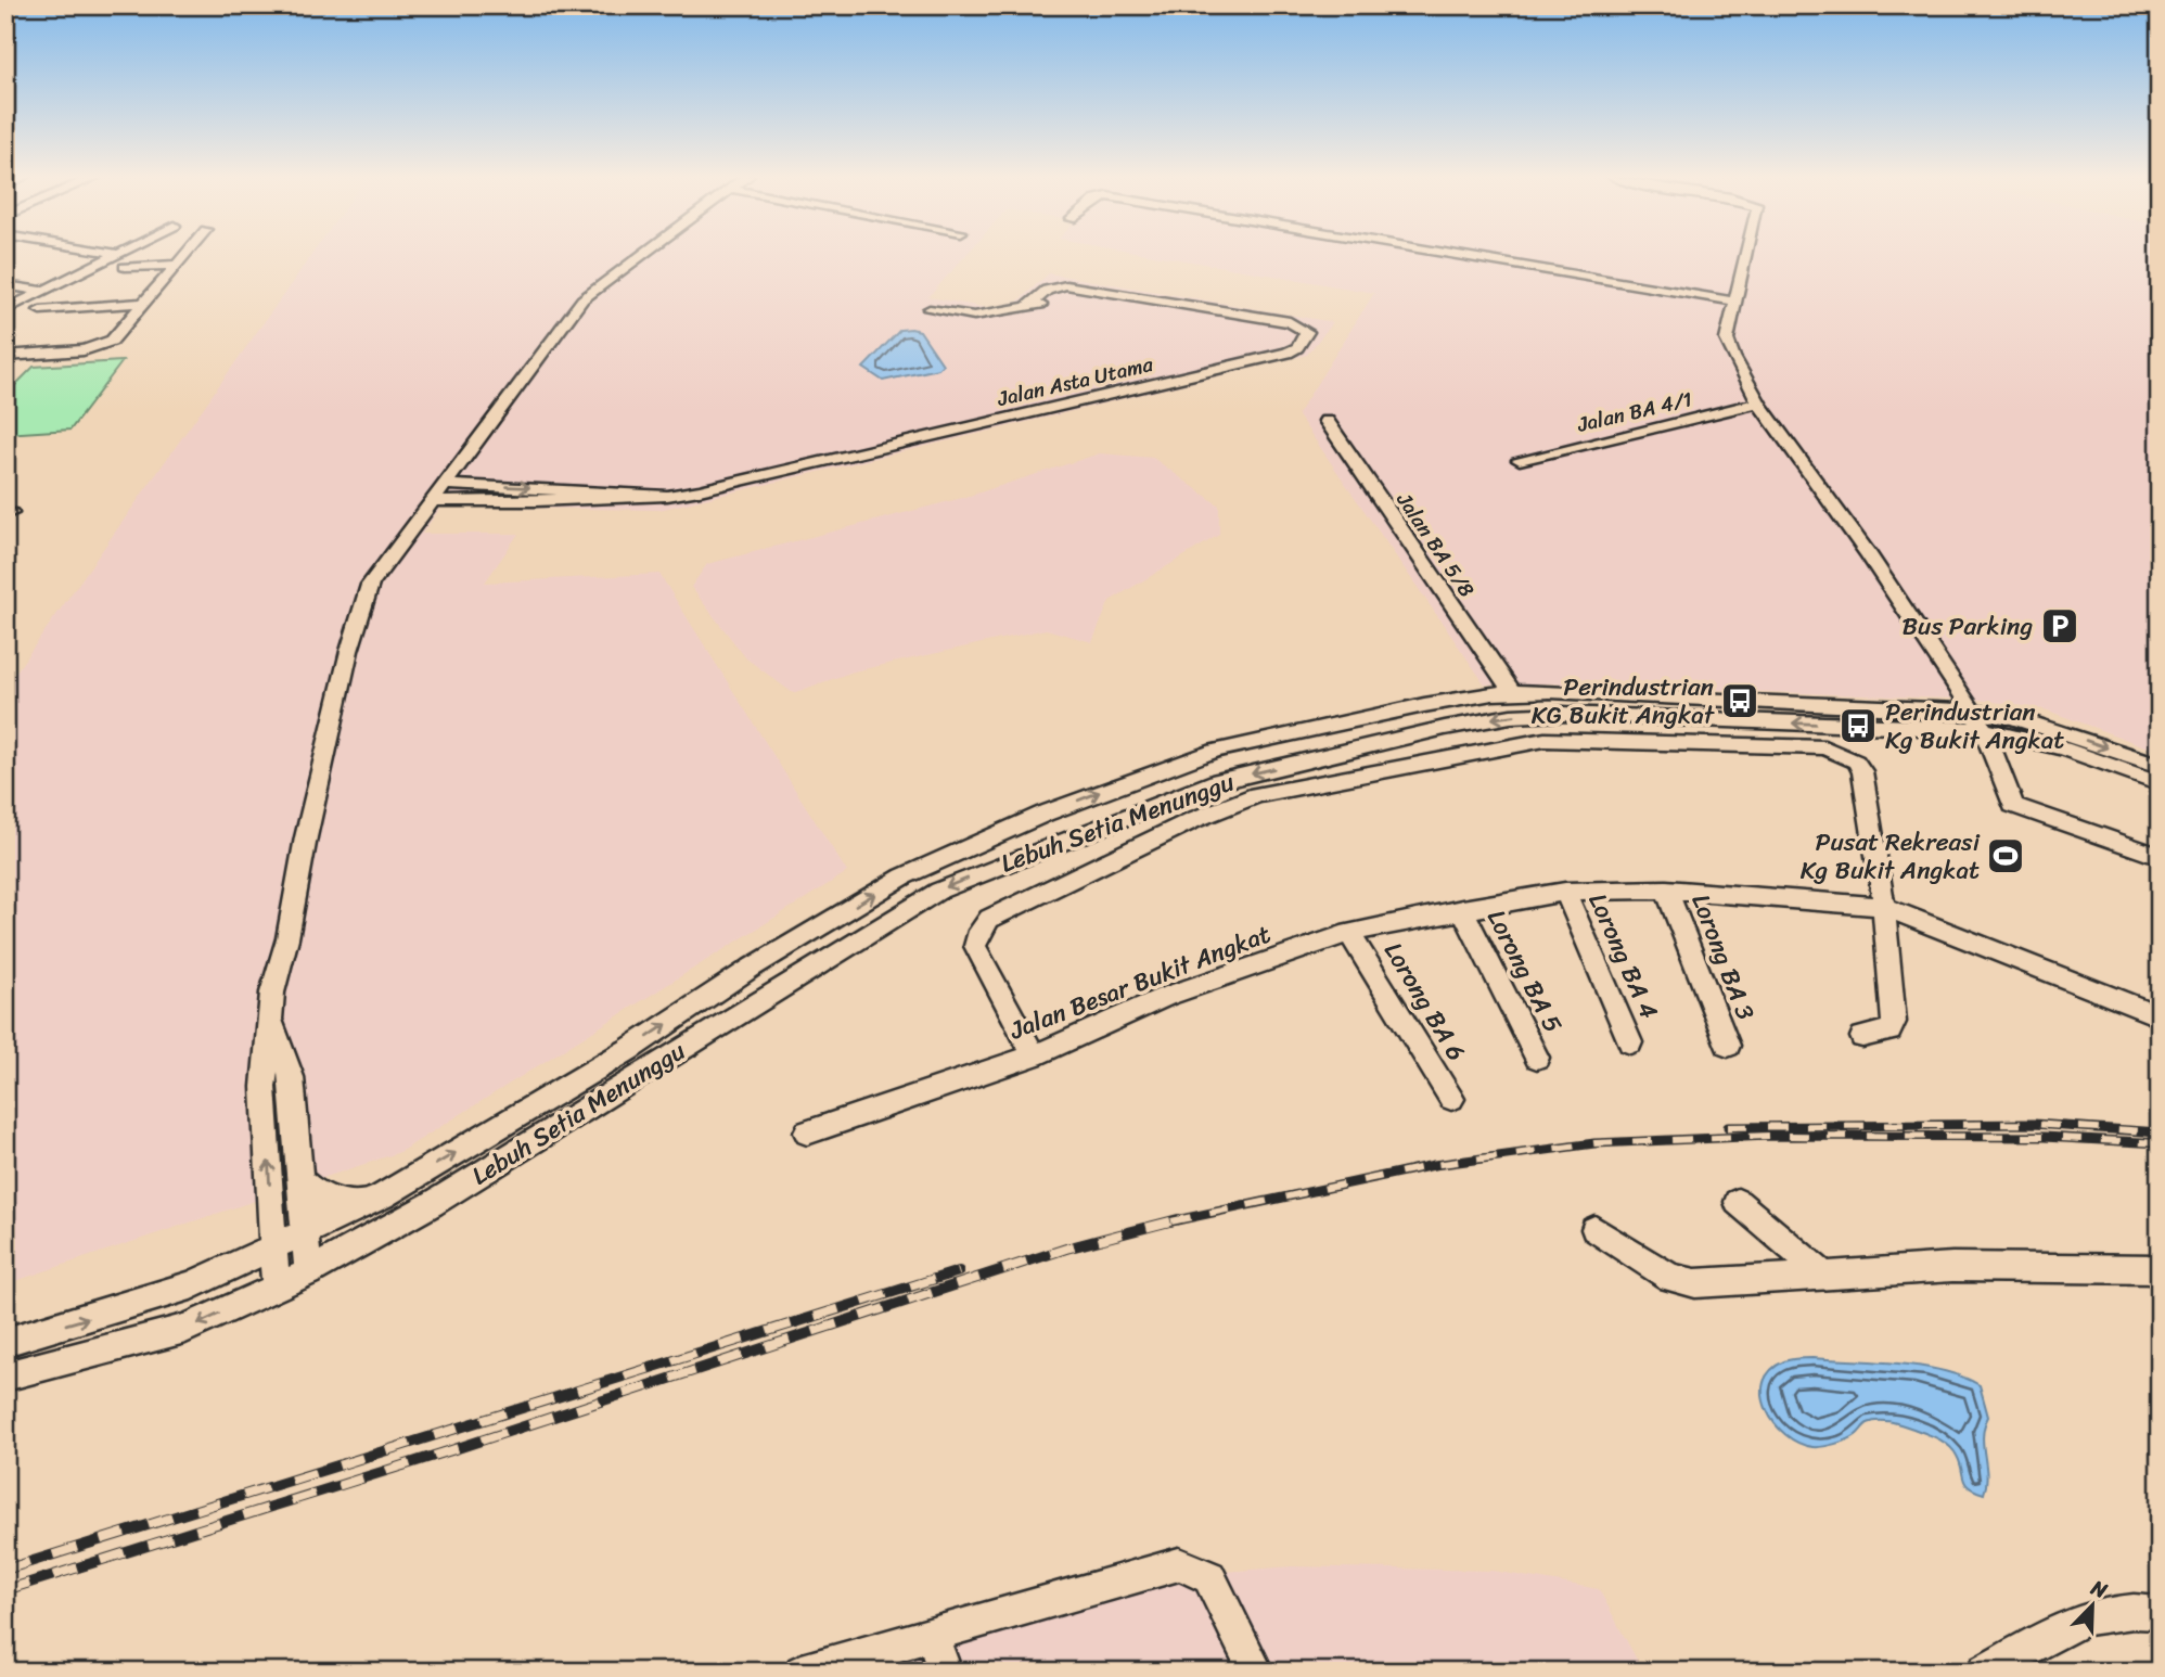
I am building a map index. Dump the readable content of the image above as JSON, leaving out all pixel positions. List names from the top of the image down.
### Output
{
  "streets": {
    "street": [
      "Jalan Asta Utama",
      "Jalan BA 4/1",
      "Jalan BA 5/8",
      "Lebuh Setia Menunggu",
      "Lorong BA 4",
      "Lorong BA 3",
      "Lorong BA 5",
      "Jalan Besar Bukit Angkat",
      "Lorong BA 6"
    ]
  },
  "crossings": [
    ["Jalan BA 5/8", "Lebuh Setia Menunggu"],
    ["Lorong BA 4", "Jalan Besar Bukit Angkat"],
    ["Lorong BA 3", "Jalan Besar Bukit Angkat"],
    ["Lorong BA 5", "Jalan Besar Bukit Angkat"],
    ["Jalan Besar Bukit Angkat", "Lorong BA 6"]
  ],
  "places": {
    "parking": ["Bus Parking"],
    "bus stop": ["Perindustrian KG Bukit Angkat", "Perindustrian Kg Bukit Angkat"],
    "sports": ["Pusat Rekreasi Kg Bukit Angkat"]
  },
  "north": "top right"
}
